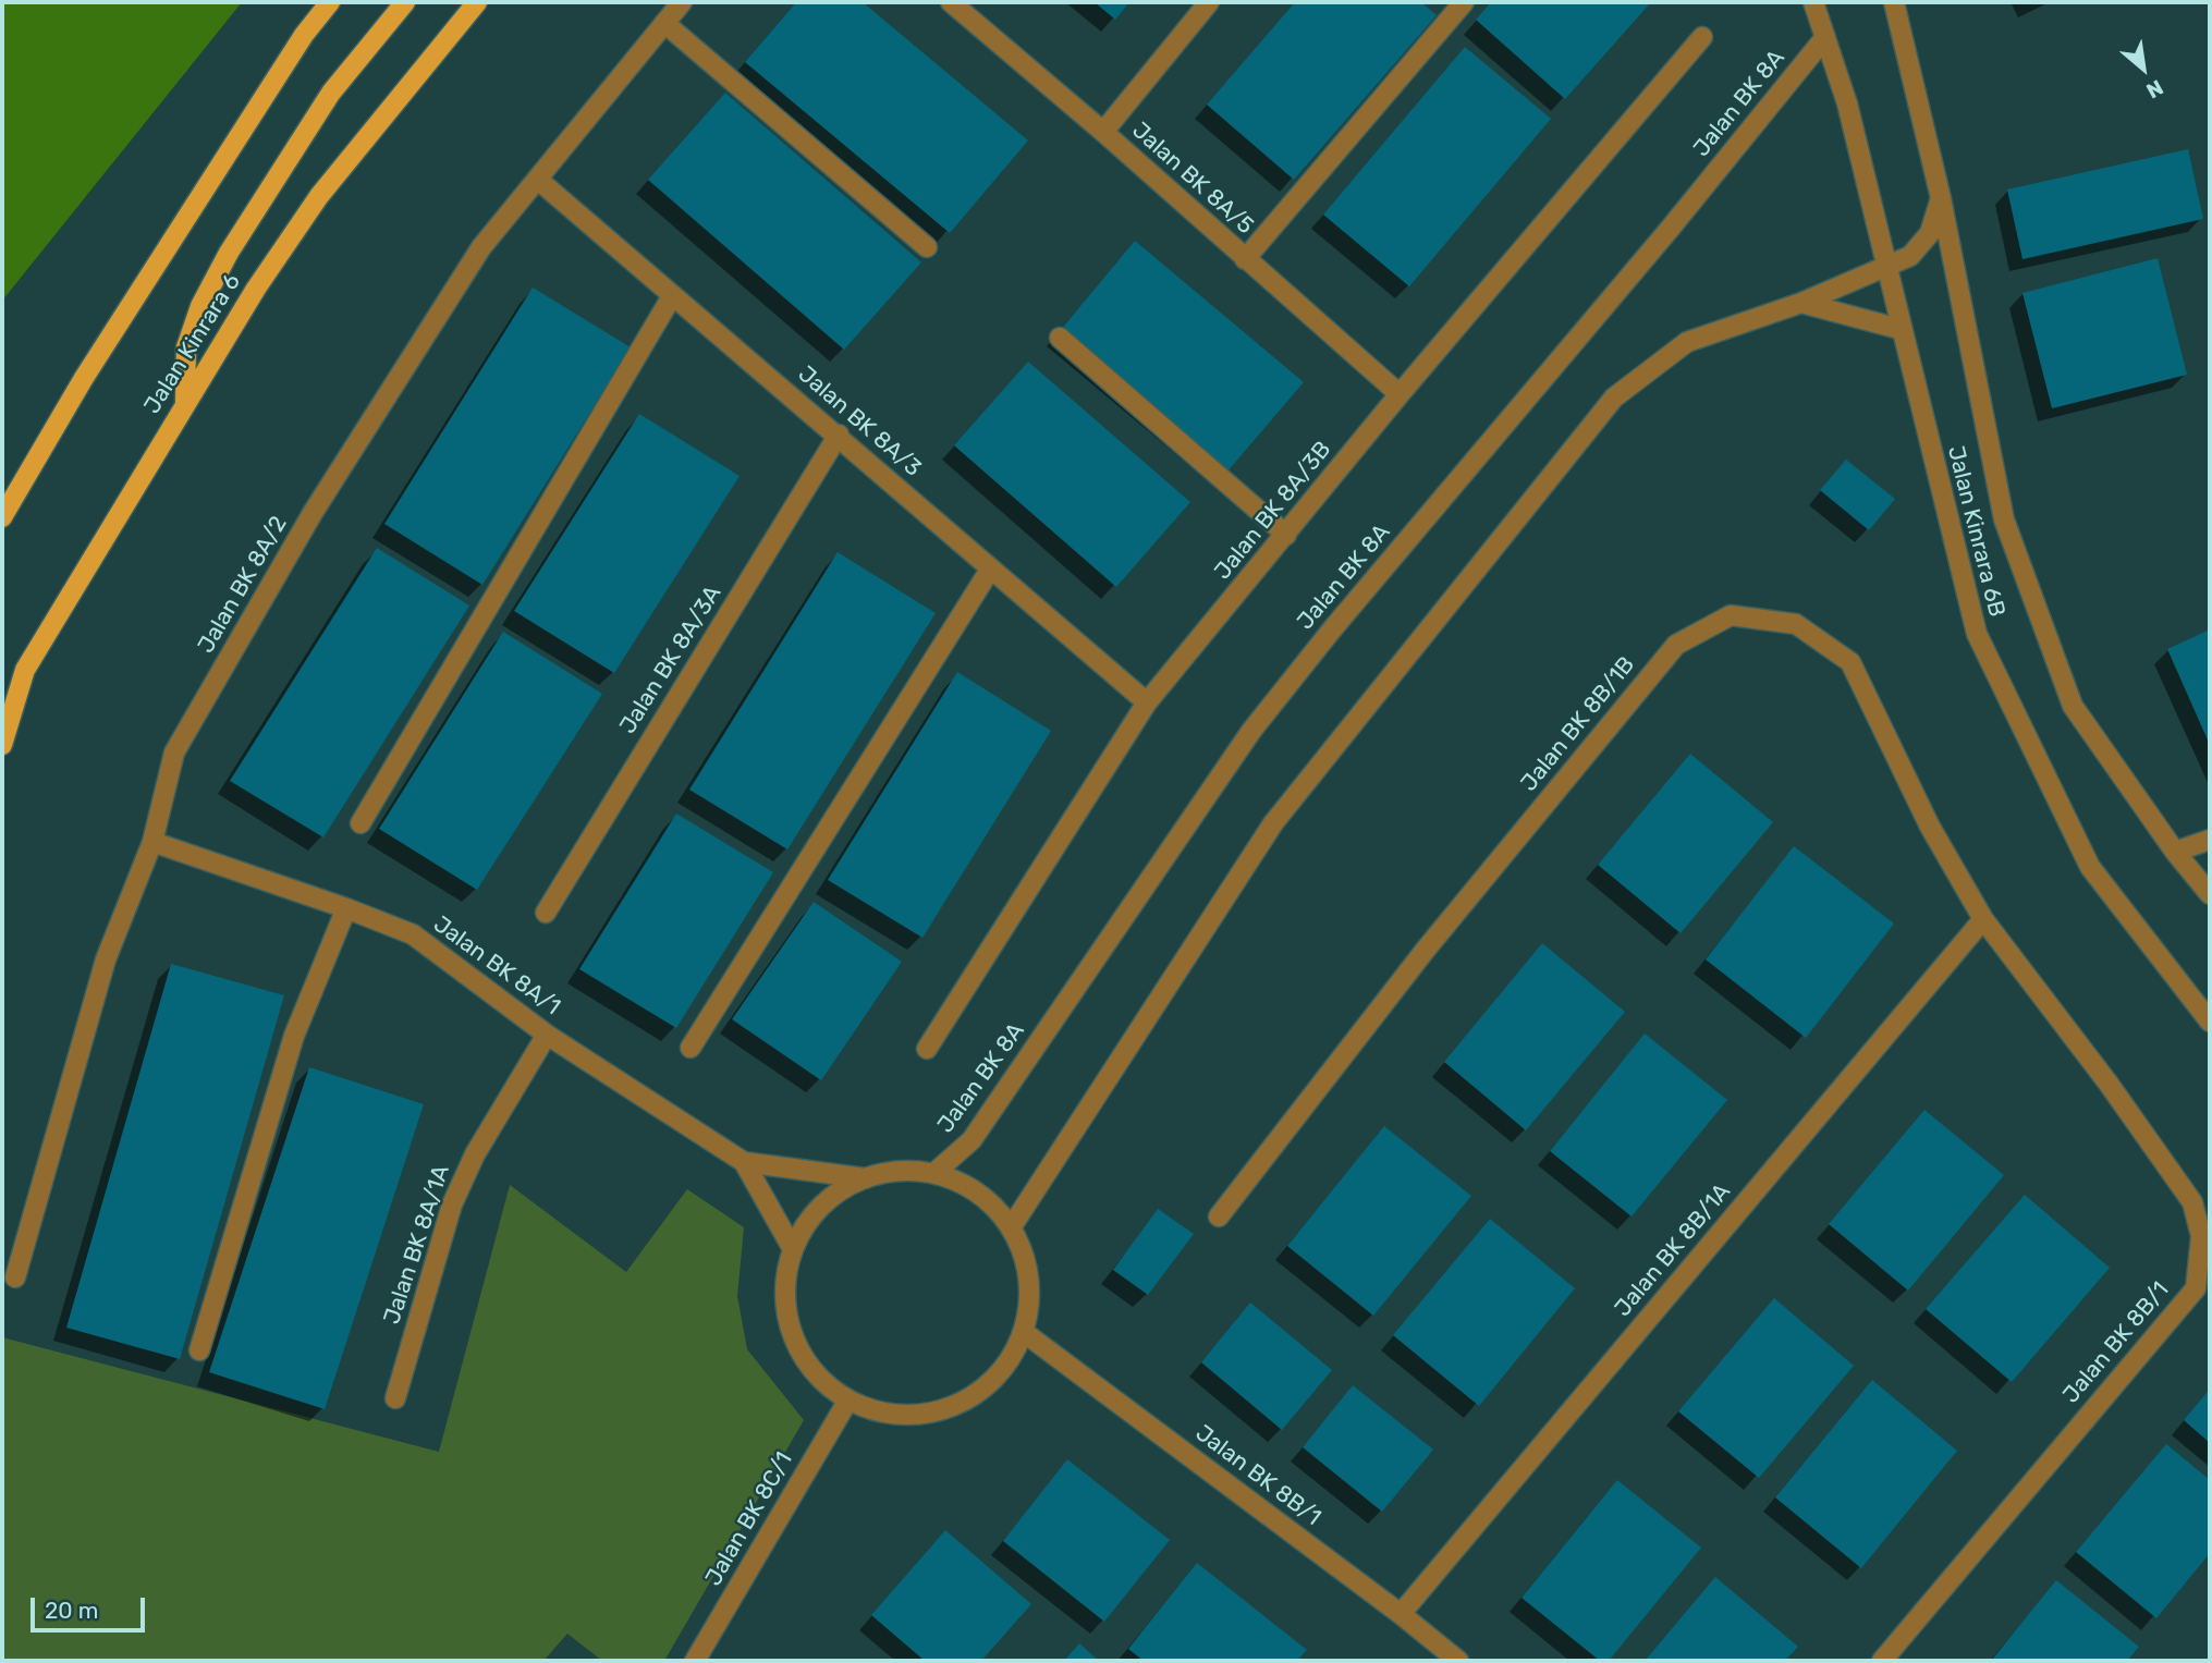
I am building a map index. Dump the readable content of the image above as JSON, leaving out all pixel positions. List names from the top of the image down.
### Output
{
  "streets": {
    "main road": ["Jalan Kinrara 6"],
    "street": [
      "Jalan BK 8A",
      "Jalan BK 8A/5",
      "Jalan BK 8A/3",
      "Jalan BK 8A/3B",
      "Jalan Kinrara 6B",
      "Jalan BK 8A/2",
      "Jalan BK 8A/3A",
      "Jalan BK 8B/1B",
      "Jalan BK 8A/1",
      "Jalan BK 8A/1A",
      "Jalan BK 8B/1A",
      "Jalan BK 8B/1",
      "Jalan BK 8C/1"
    ]
  },
  "crossings": [
    ["Jalan BK 8A", "Jalan Kinrara 6B"],
    ["Jalan BK 8A", "Jalan BK 8A/1"],
    ["Jalan BK 8A", "Jalan BK 8B/1"],
    ["Jalan BK 8A", "Jalan BK 8C/1"],
    ["Jalan BK 8A/5", "Jalan BK 8A/3B"],
    ["Jalan BK 8A/3", "Jalan BK 8A/3B"],
    ["Jalan BK 8A/3", "Jalan BK 8A/2"],
    ["Jalan BK 8A/3", "Jalan BK 8A/3A"],
    ["Jalan BK 8A/2", "Jalan BK 8A/1"],
    ["Jalan BK 8B/1B", "Jalan BK 8B/1A"],
    ["Jalan BK 8B/1B", "Jalan BK 8B/1"],
    ["Jalan BK 8A/1", "Jalan BK 8A/1A"],
    ["Jalan BK 8A/1", "Jalan BK 8B/1"],
    ["Jalan BK 8A/1", "Jalan BK 8C/1"],
    ["Jalan BK 8B/1A", "Jalan BK 8B/1"],
    ["Jalan BK 8B/1", "Jalan BK 8C/1"]
  ],
  "scale_bar": "20 m",
  "north": "bottom right"
}
